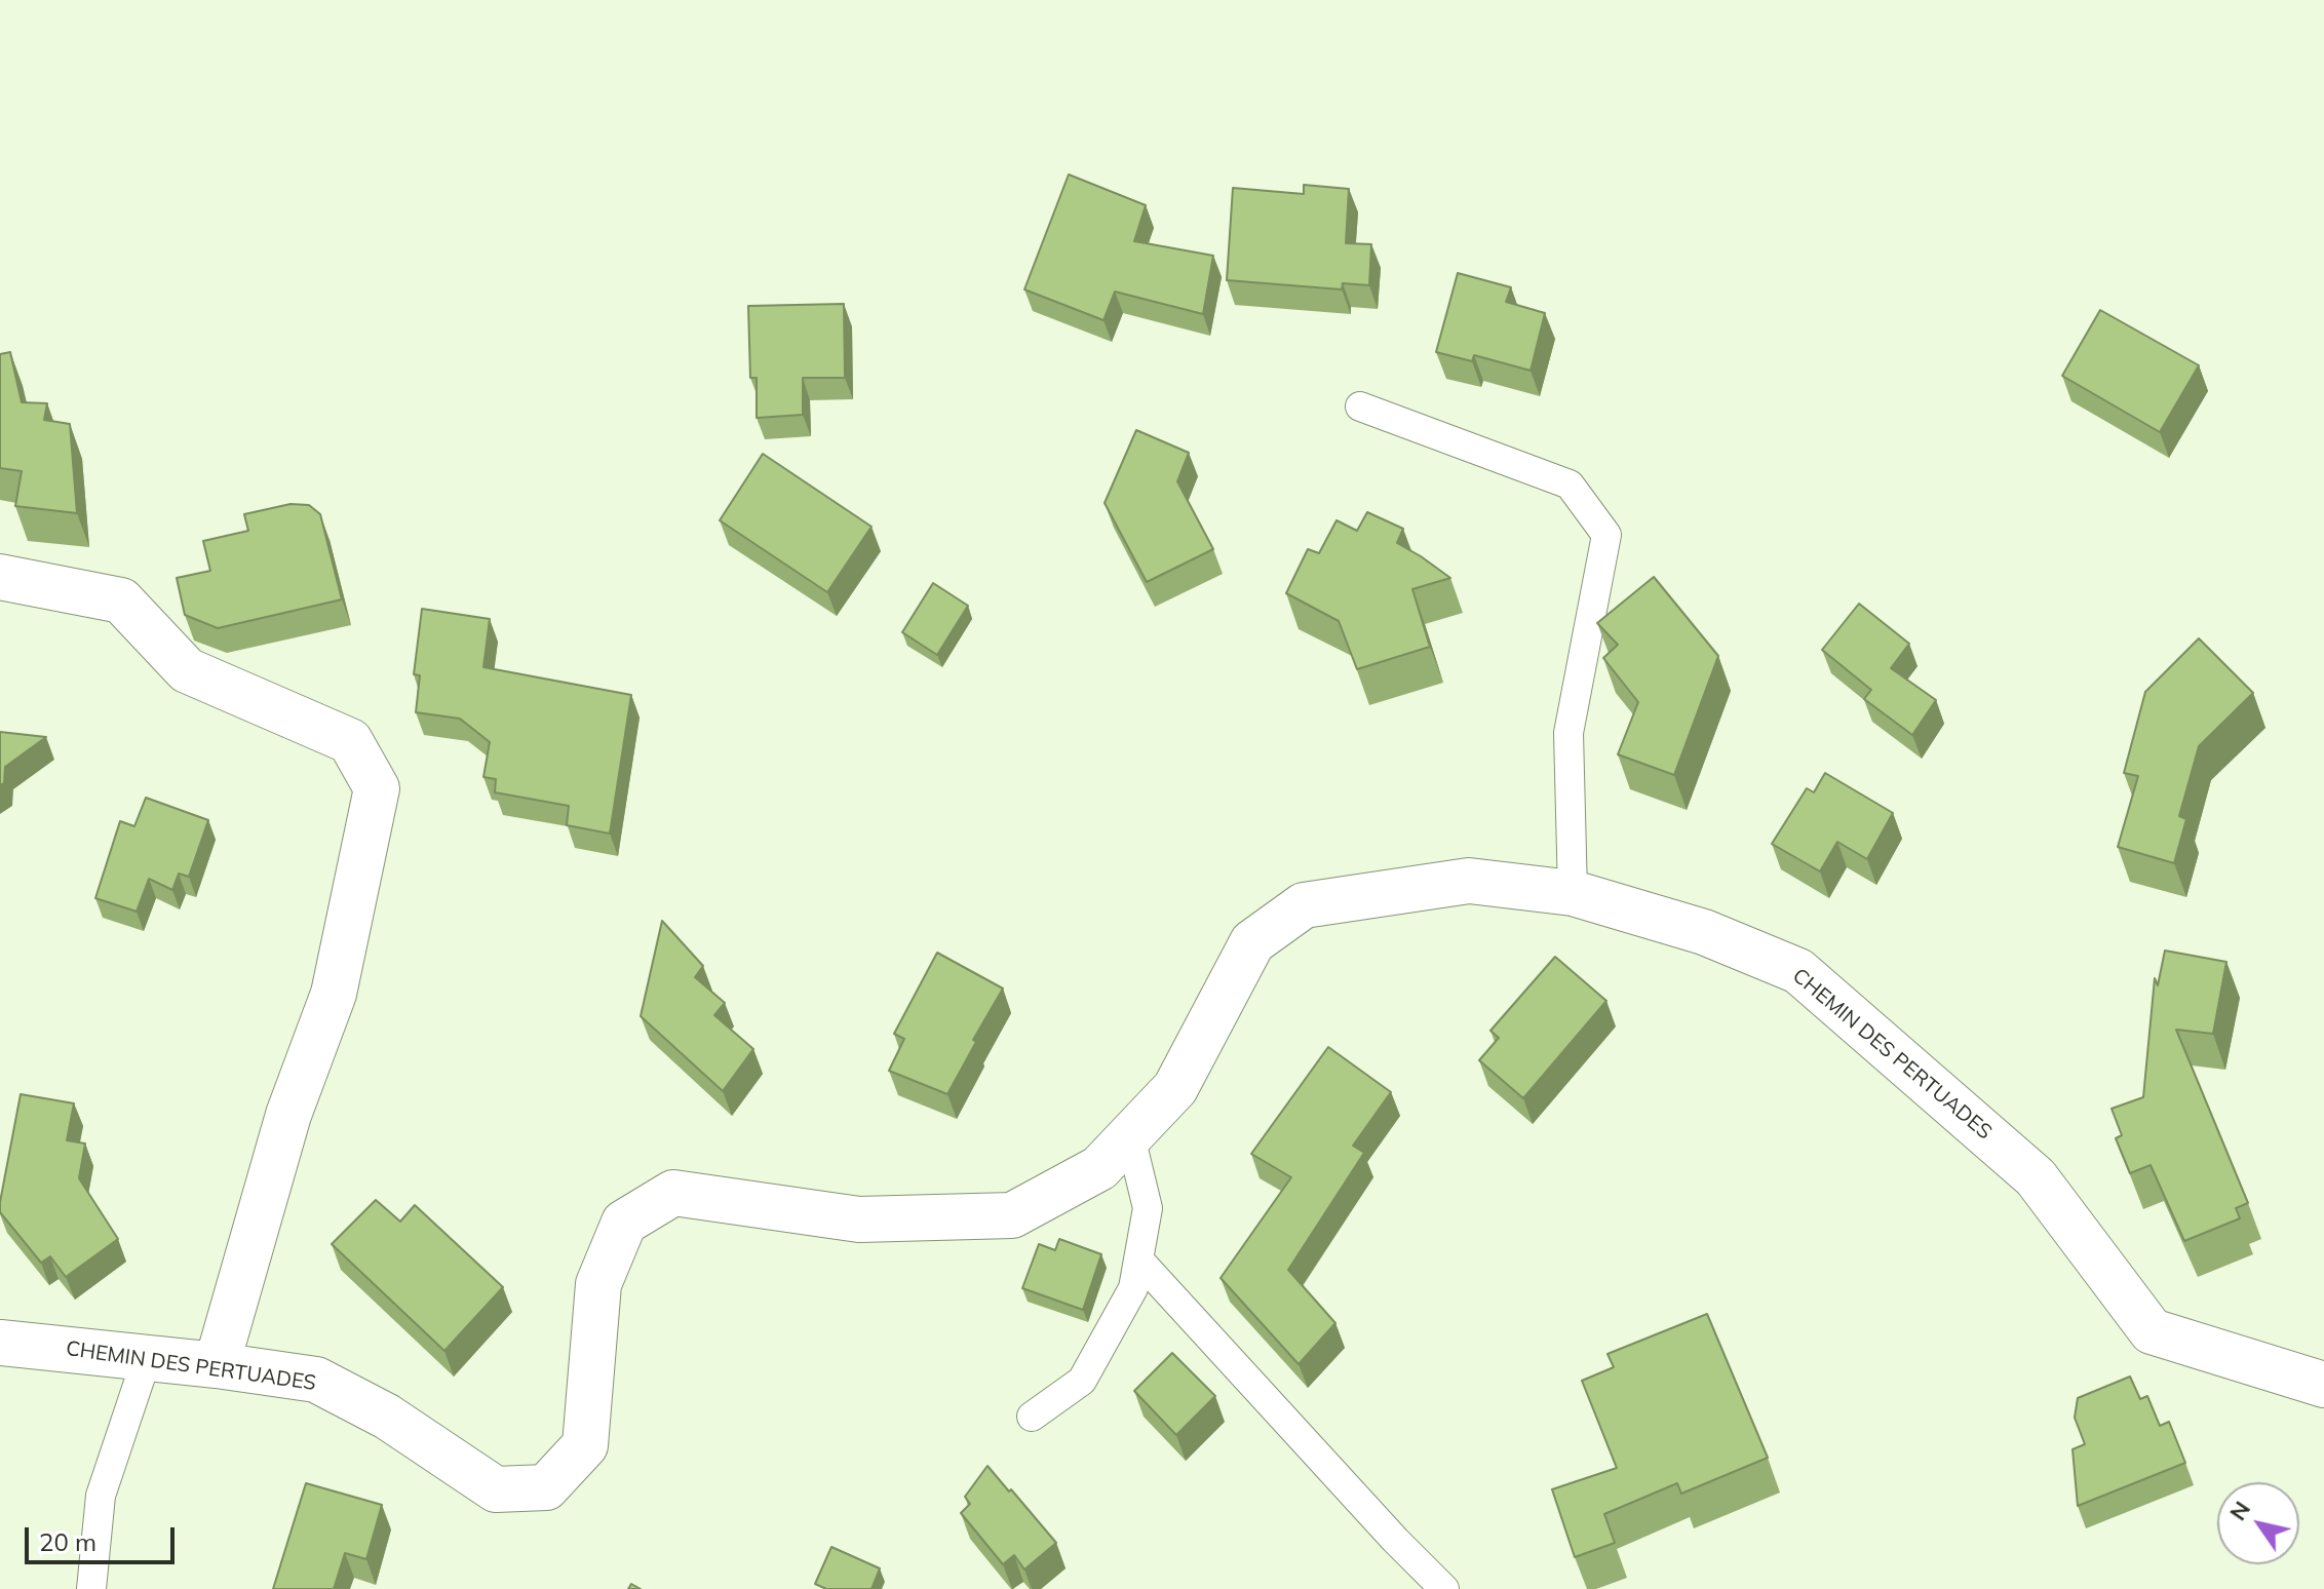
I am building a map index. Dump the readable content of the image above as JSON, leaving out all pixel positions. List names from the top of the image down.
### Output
{
  "streets": {
    "street": ["CHEMIN DES PERTUADES"]
  },
  "scale_bar": "20 m",
  "north": "top left"
}
